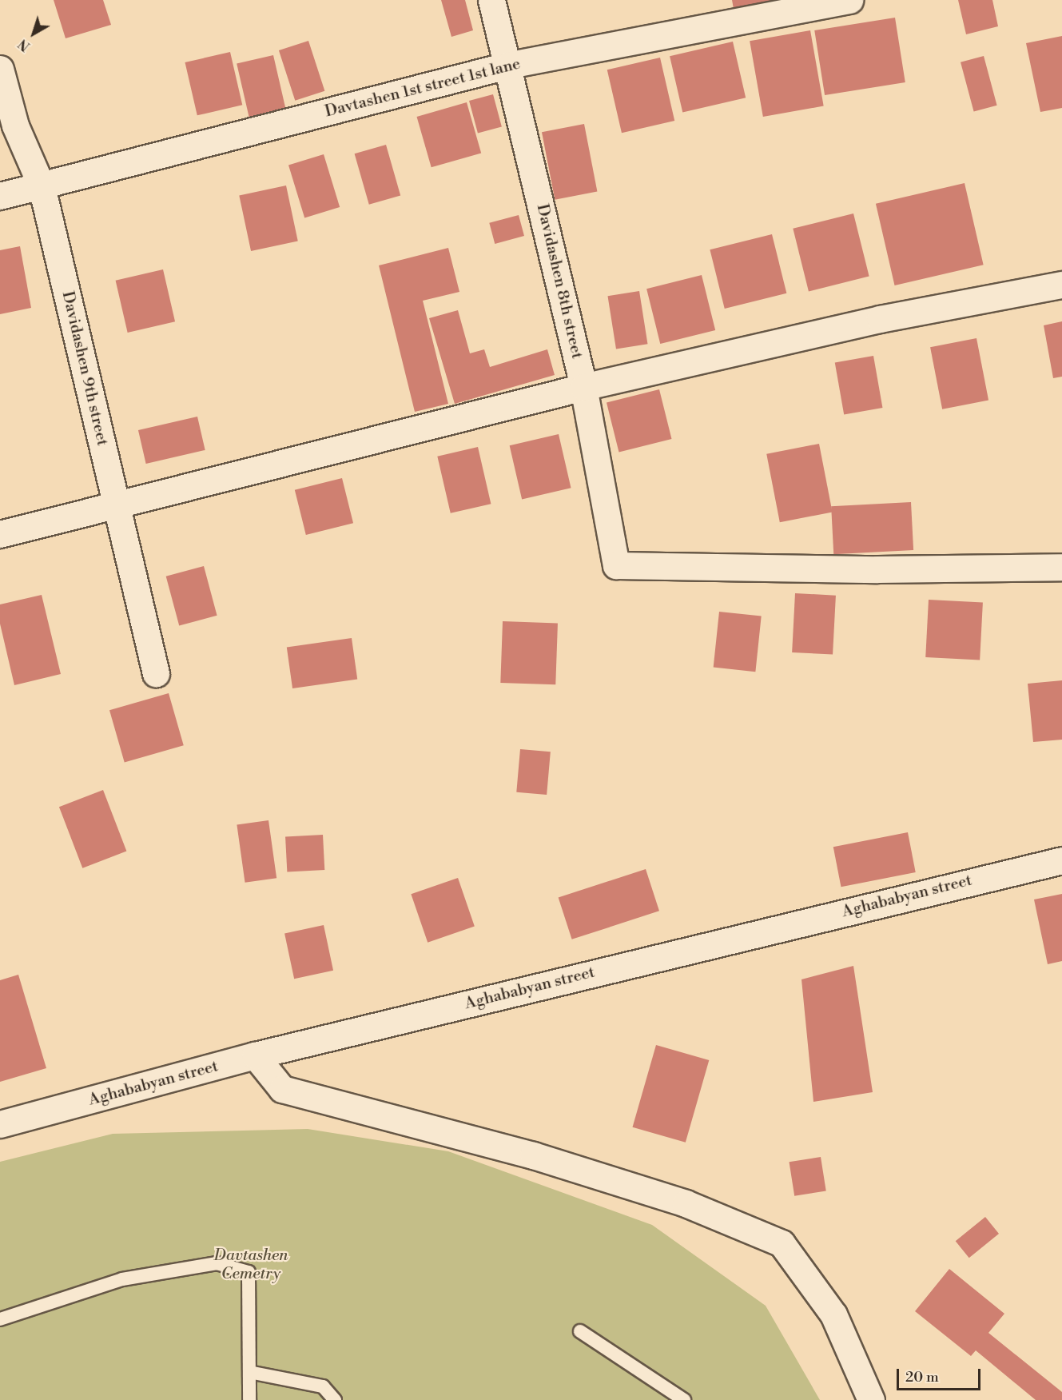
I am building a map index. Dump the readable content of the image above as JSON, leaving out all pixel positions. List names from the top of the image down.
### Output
{
  "streets": {
    "street": [
      "Davtashen 1st street 1st lane",
      "Davidashen 8th street",
      "Davidashen 9th street",
      "Aghababyan street"
    ]
  },
  "crossings": [
    ["Davtashen 1st street 1st lane", "Davidashen 8th street"],
    ["Davtashen 1st street 1st lane", "Davidashen 9th street"]
  ],
  "parks": ["Davtashen Cemetry"],
  "scale_bar": "20 m",
  "north": "bottom left"
}
